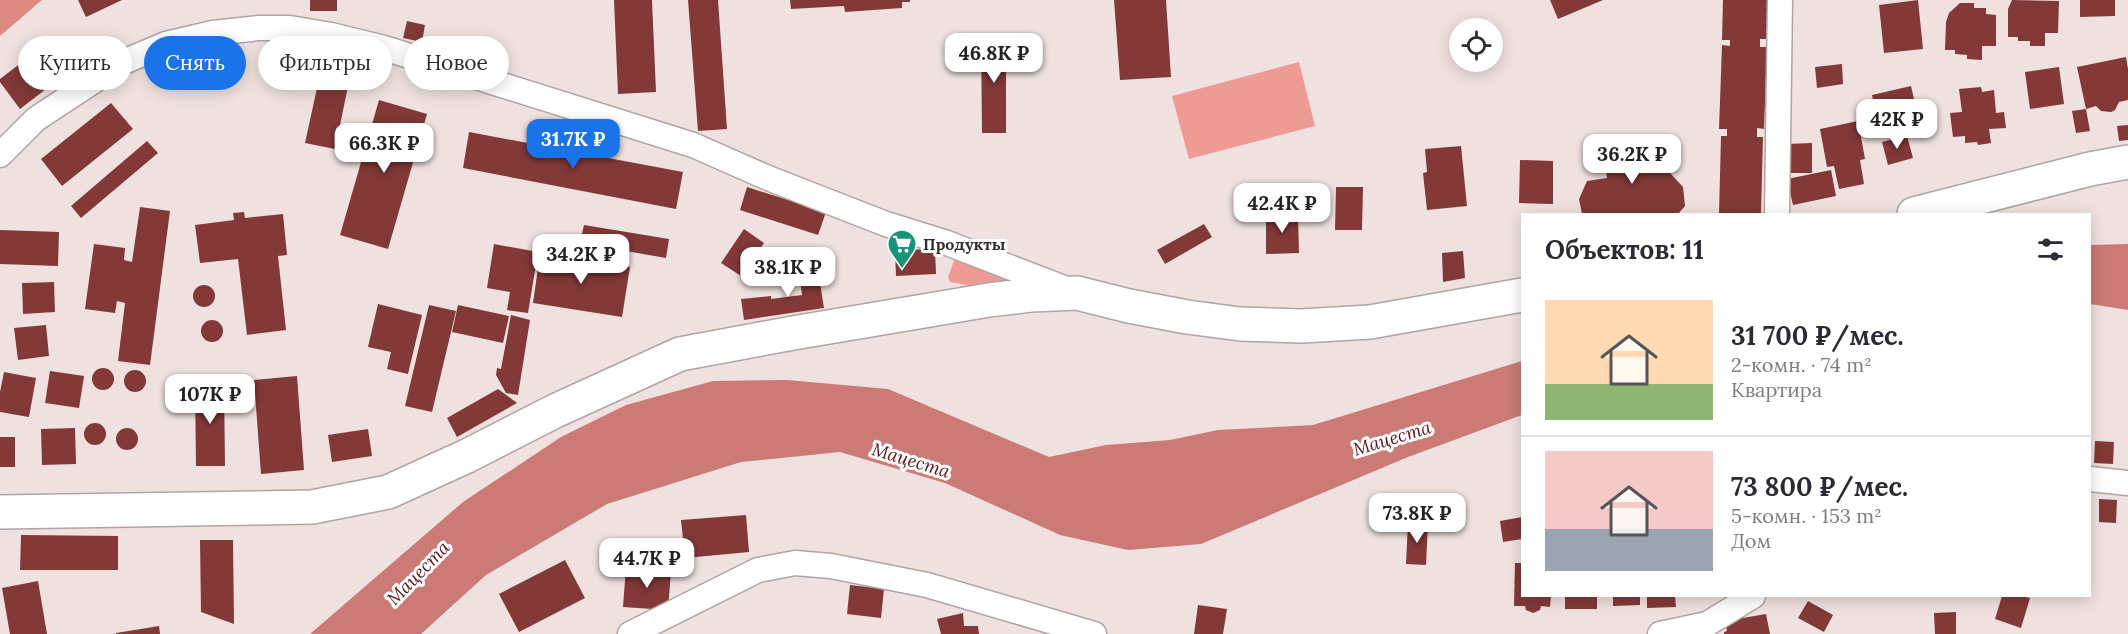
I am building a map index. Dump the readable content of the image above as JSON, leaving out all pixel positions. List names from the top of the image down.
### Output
{
  "water": ["Мацеста"],
  "places": {
    "supermarket": ["Продукты"]
  },
  "page": {
    "price": [
      "46.8K ₽",
      "42K ₽",
      "31.7K ₽",
      "66.3K ₽",
      "36.2K ₽",
      "42.4K ₽",
      "34.2K ₽",
      "38.1K ₽",
      "107K ₽",
      "73.8K ₽",
      "44.7K ₽"
    ],
    "chip": [
      "Купить",
      "Снять",
      "Фильтры",
      "Новое"
    ],
    "heading": "Объектов: 11",
    "list": [
      {
        "name": "31 700 ₽/мес.",
        "note": "2-комн. · 74 m² · Квартира"
      },
      {
        "name": "73 800 ₽/мес.",
        "note": "5-комн. · 153 m² · Дом"
      }
    ]
  }
}
